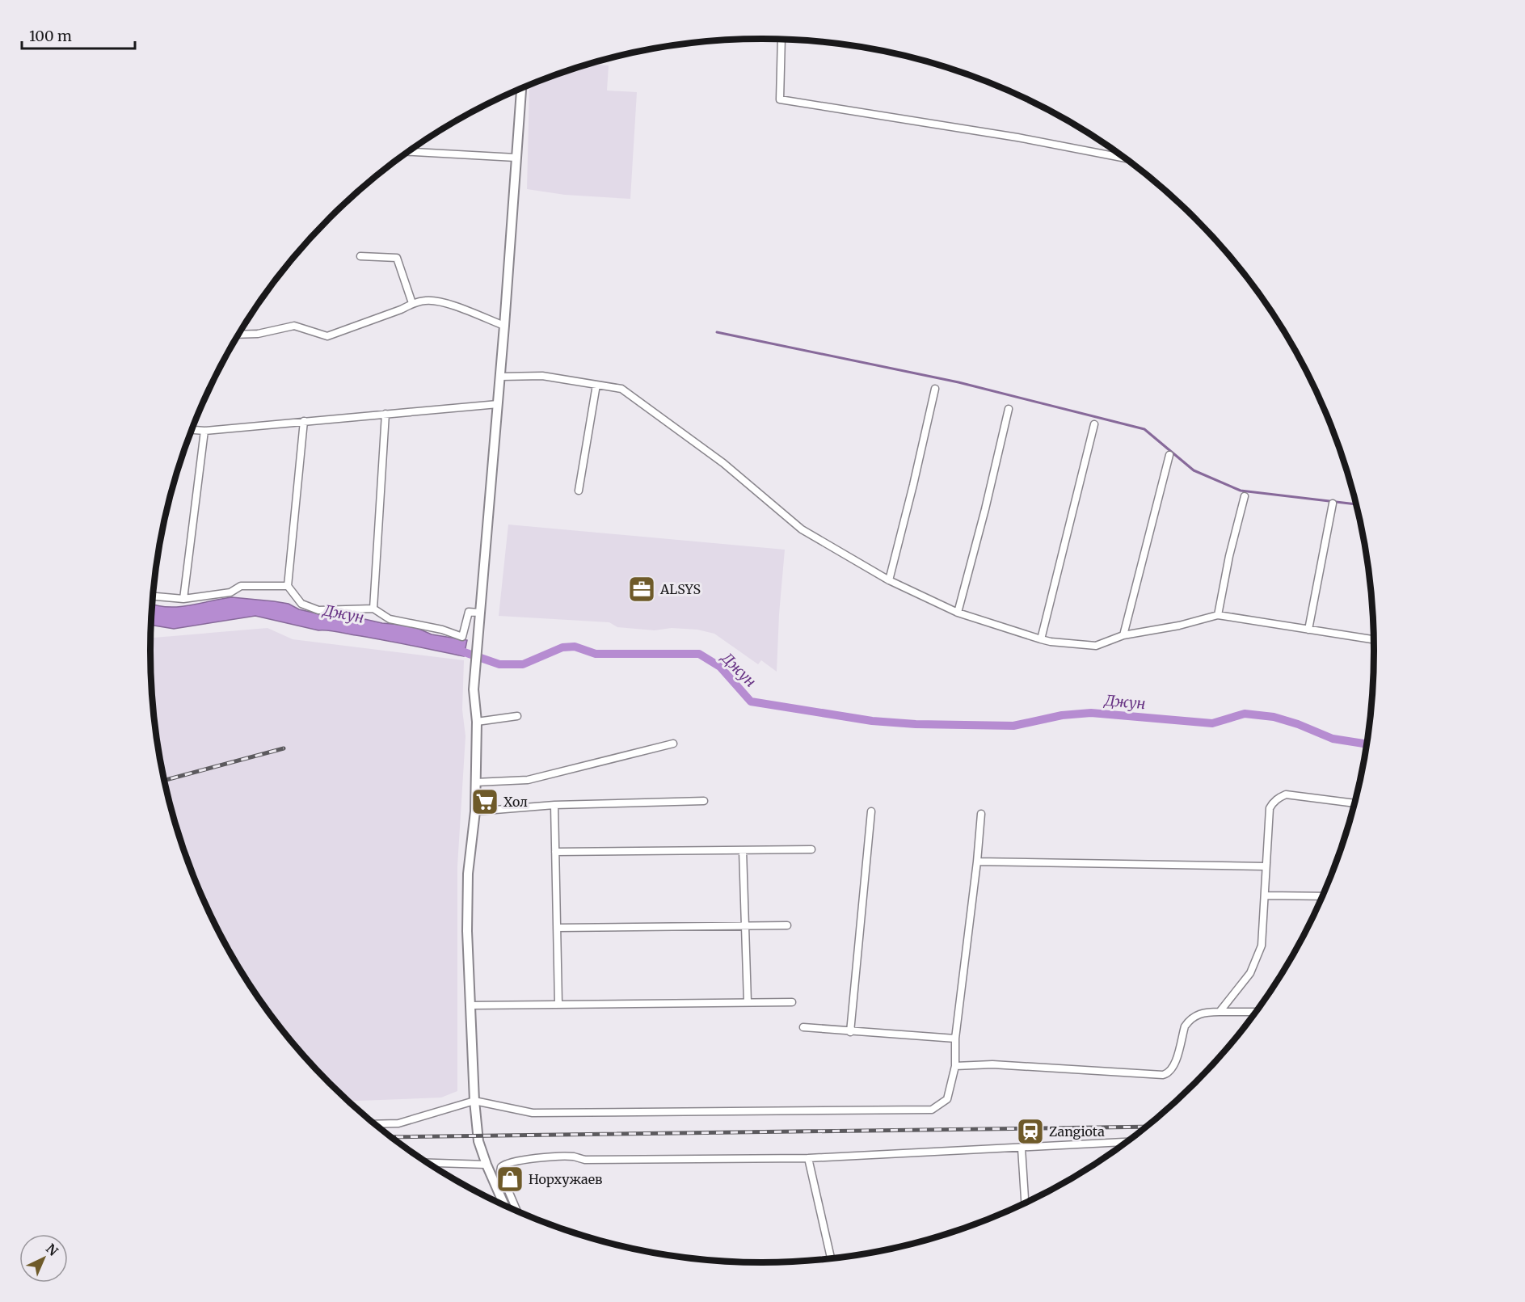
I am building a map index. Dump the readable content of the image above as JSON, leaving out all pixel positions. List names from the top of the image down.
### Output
{
  "water": ["Джун"],
  "places": {
    "office": ["ALSYS"],
    "supermarket": ["Хол"],
    "station": ["Zangiota"],
    "shop": ["Норхужаев"]
  },
  "scale_bar": "100 m",
  "north": "top right"
}
